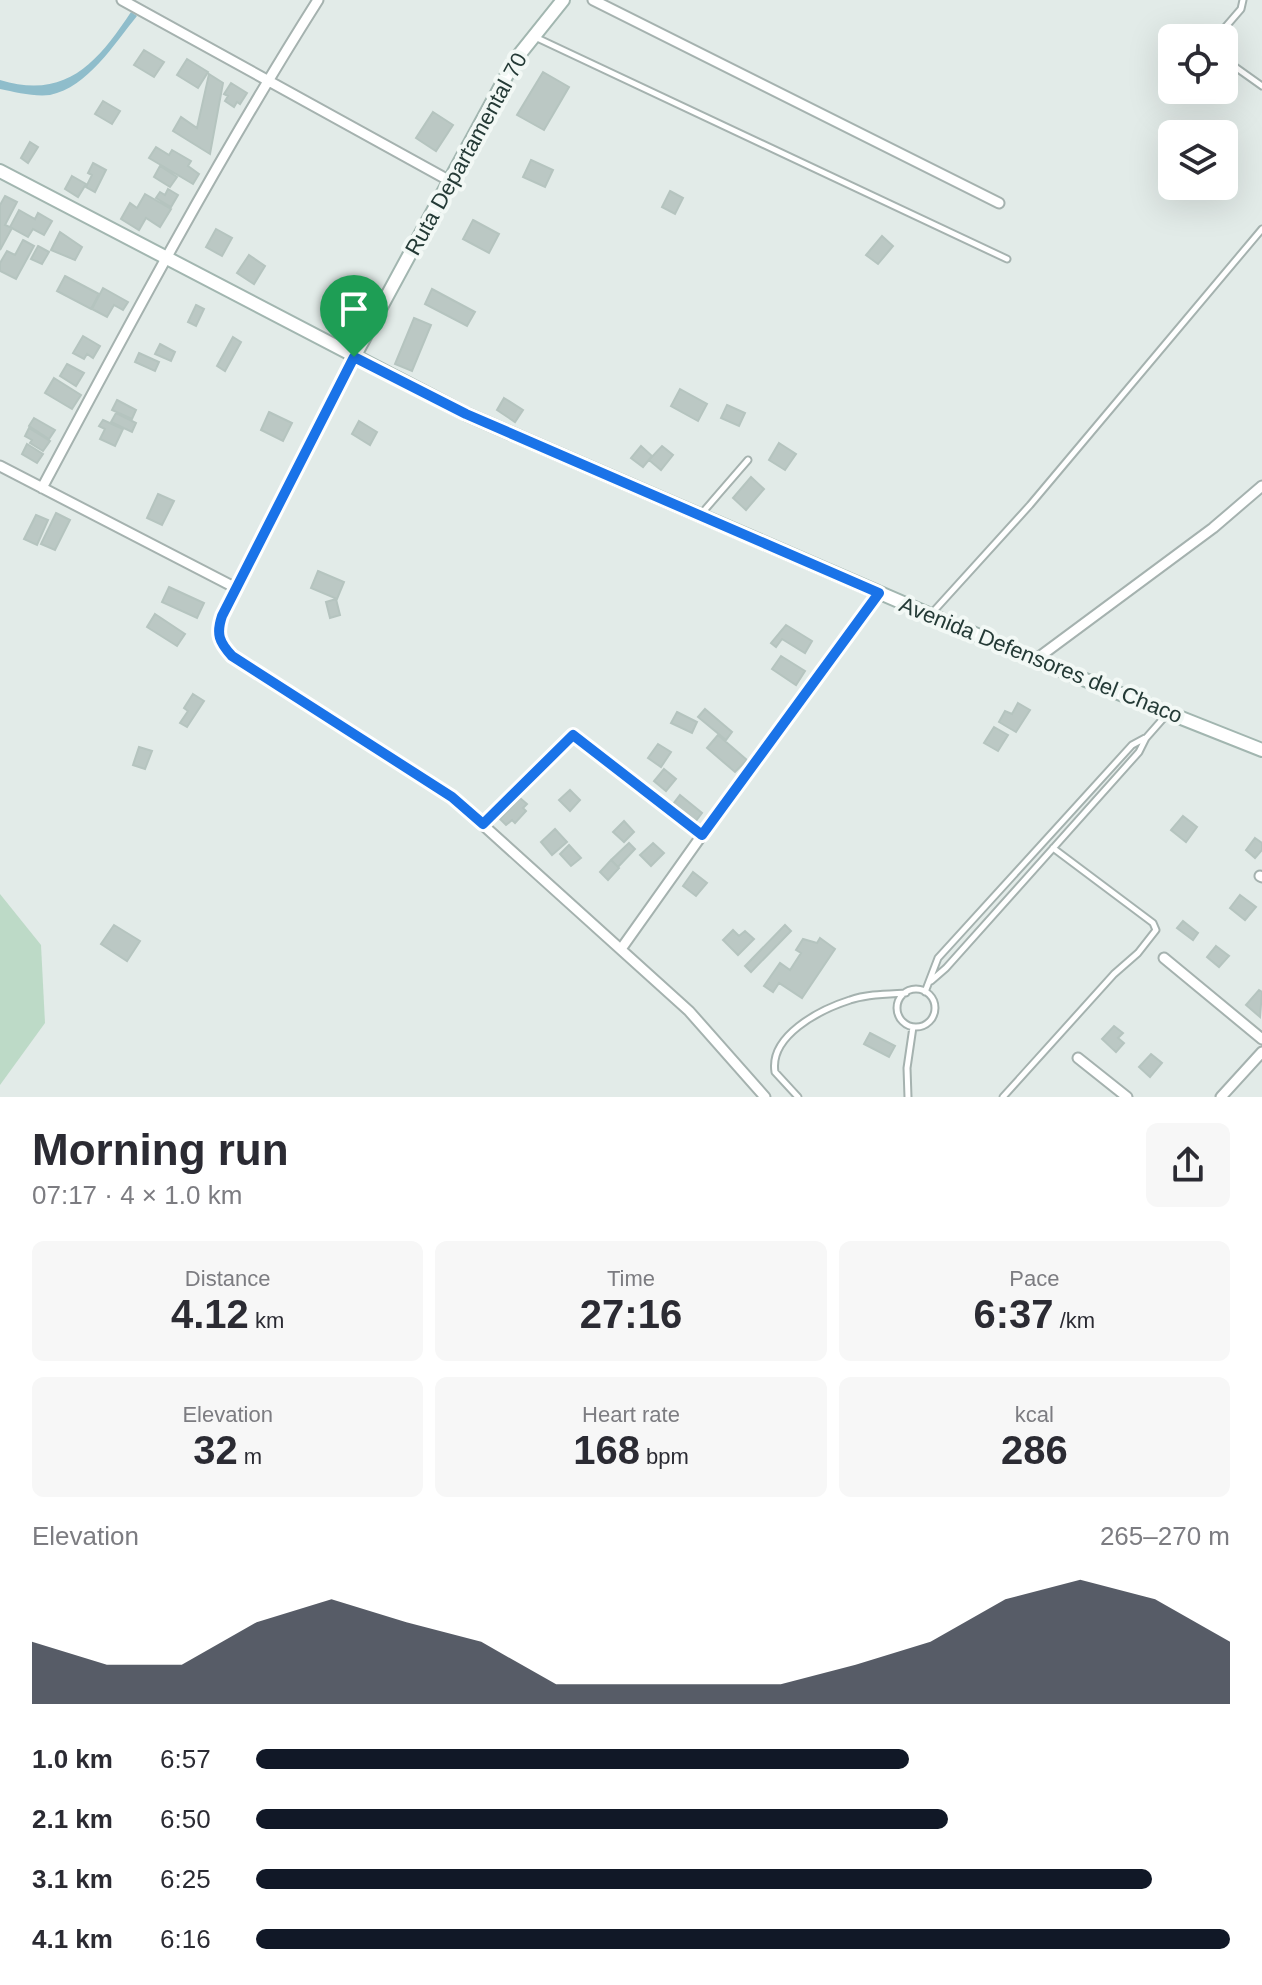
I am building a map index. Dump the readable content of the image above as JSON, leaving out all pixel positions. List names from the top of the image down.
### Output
{
  "streets": {
    "main road": ["Ruta Departamental 70", "Avenida Defensores del Chaco"]
  },
  "crossings": [
    ["Ruta Departamental 70", "Avenida Defensores del Chaco"]
  ],
  "page": {
    "heading": ["Morning run", "07:17 · 4 × 1.0 km"],
    "stats": [
      ["Distance", "4.12 km"],
      ["Time", "27:16"],
      ["Pace", "6:37 /km"],
      ["Elevation", "32 m"],
      ["Heart rate", "168 bpm"],
      ["kcal", "286"]
    ],
    "chart": ["Elevation", "265–270 m"],
    "list": [
      {
        "name": "1.0 km",
        "note": "6:57"
      },
      {
        "name": "2.1 km",
        "note": "6:50"
      },
      {
        "name": "3.1 km",
        "note": "6:25"
      },
      {
        "name": "4.1 km",
        "note": "6:16"
      }
    ]
  }
}
